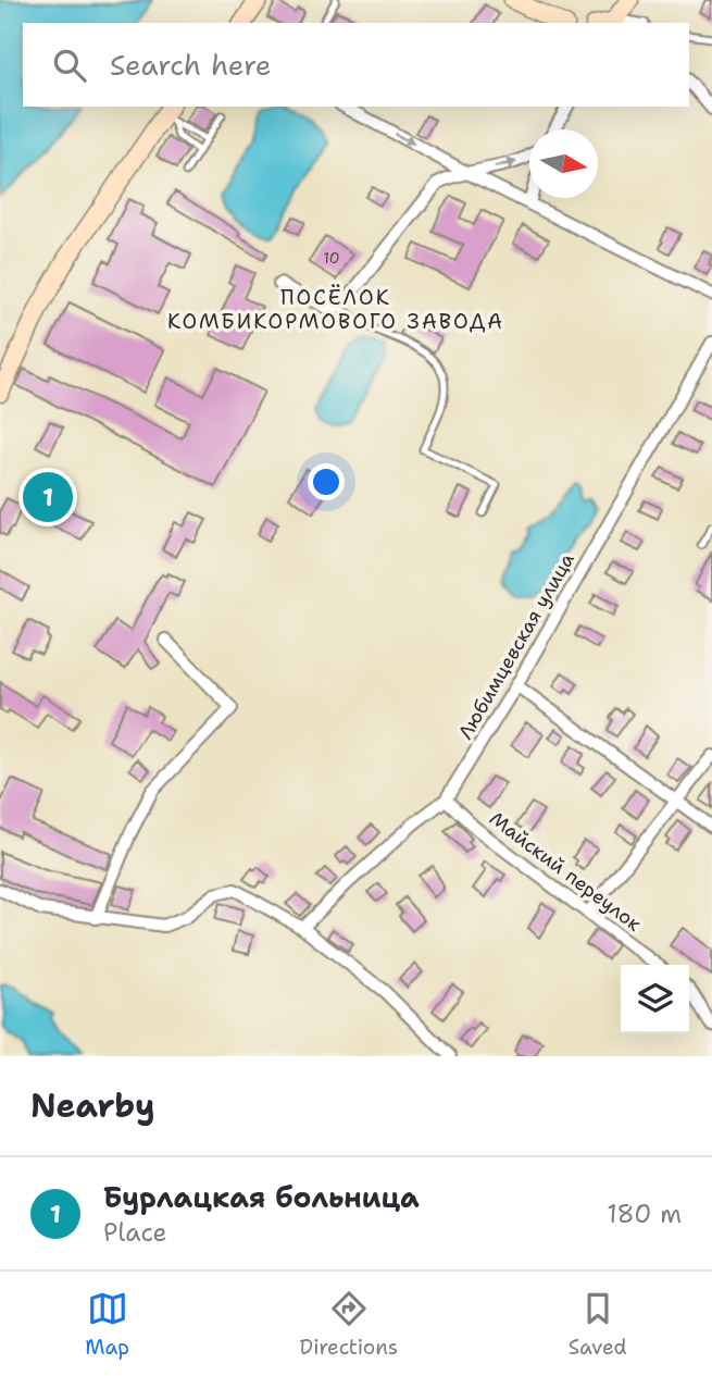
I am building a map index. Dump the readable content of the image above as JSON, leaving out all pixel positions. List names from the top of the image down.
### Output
{
  "streets": {
    "street": ["Любимцевская улица", "Майский переулок"]
  },
  "crossings": [
    ["Любимцевская улица", "Майский переулок"]
  ],
  "districts": ["ПОСЁЛОК КОМБИКОРМОВОГО ЗАВОДА"],
  "house_numbers": ["10"],
  "north": "right",
  "page": {
    "search": "Search here",
    "pins": "1",
    "heading": "Nearby",
    "list": [
      {
        "mark": "1",
        "name": "Бурлацкая больница",
        "note": "Place",
        "value": "180 m"
      }
    ],
    "nav": ["Map", "Directions", "Saved"]
  }
}
